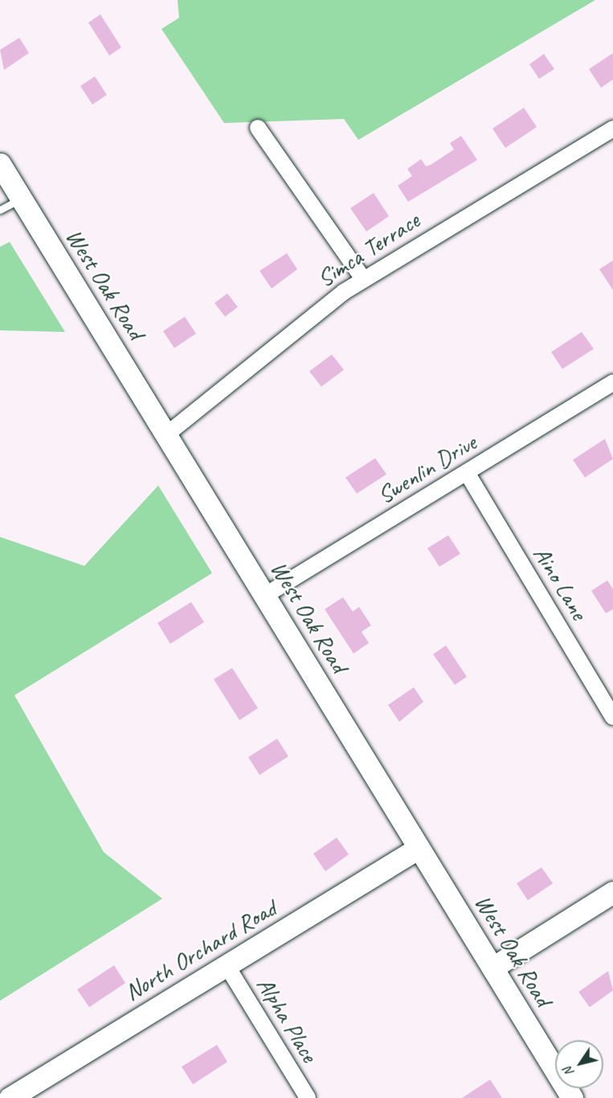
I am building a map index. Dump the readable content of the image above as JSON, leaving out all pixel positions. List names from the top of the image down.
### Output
{
  "streets": {
    "street": [
      "Simca Terrace",
      "West Oak Road",
      "Swenlin Drive",
      "Aino Lane",
      "North Orchard Road",
      "Alpha Place"
    ]
  },
  "crossings": [
    ["Simca Terrace", "West Oak Road"],
    ["West Oak Road", "Swenlin Drive"],
    ["West Oak Road", "North Orchard Road"],
    ["Swenlin Drive", "Aino Lane"],
    ["North Orchard Road", "Alpha Place"]
  ],
  "north": "bottom left"
}
